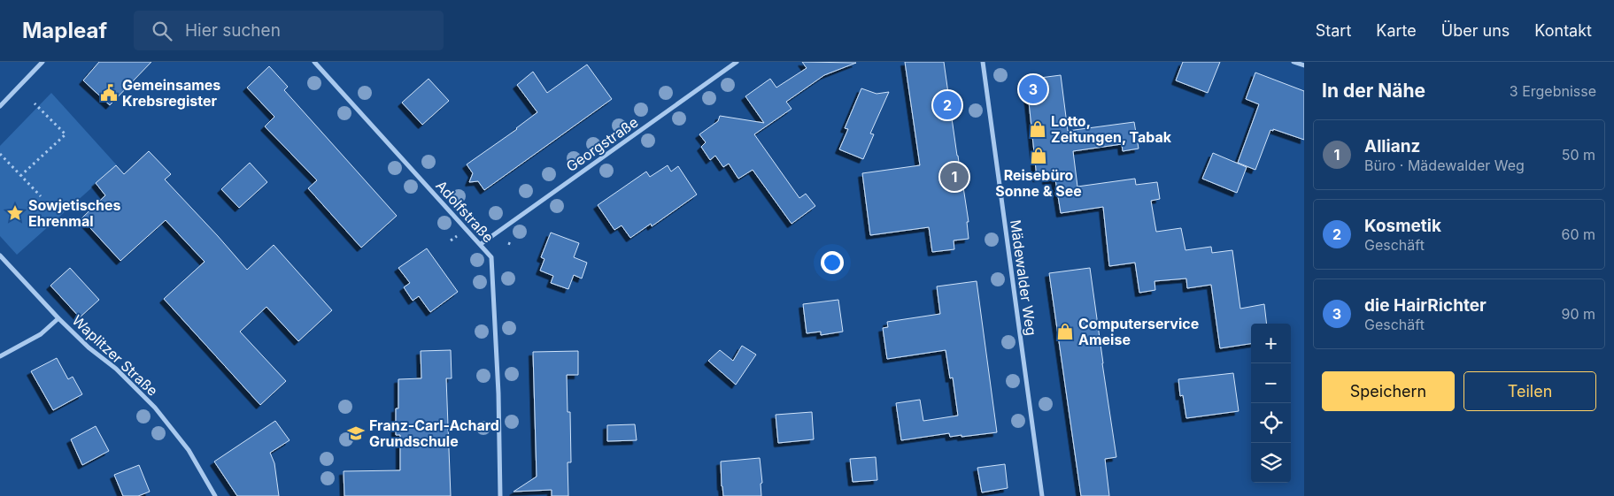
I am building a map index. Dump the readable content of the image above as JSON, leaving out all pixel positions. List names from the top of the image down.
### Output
{
  "streets": {
    "street": [
      "Georgstraße",
      "Adolfstraße",
      "Mädewalder Weg",
      "Waplitzer Straße"
    ]
  },
  "crossings": [
    ["Georgstraße", "Adolfstraße"]
  ],
  "places": {
    "public building": ["Gemeinsames Krebsregister"],
    "shop": ["Lotto, Zeitungen, Tabak", "Reisebüro Sonne & See", "Computerservice Ameise"],
    "place": ["Sowjetisches Ehrenmal"],
    "school or university": ["Franz-Carl-Achard Grundschule"]
  },
  "page": {
    "header": "Mapleaf",
    "search": "Hier suchen",
    "nav": [
      "Start",
      "Karte",
      "Über uns",
      "Kontakt"
    ],
    "heading": ["In der Nähe", "3 Ergebnisse"],
    "pins": ["3", "2", "1"],
    "list": [
      {
        "mark": "1",
        "name": "Allianz",
        "note": "Büro · Mädewalder Weg",
        "value": "50 m"
      },
      {
        "mark": "2",
        "name": "Kosmetik",
        "note": "Geschäft",
        "value": "60 m"
      },
      {
        "mark": "3",
        "name": "die HairRichter",
        "note": "Geschäft",
        "value": "90 m"
      }
    ],
    "map_buttons": ["+", "−"],
    "buttons": ["Speichern", "Teilen"]
  }
}
